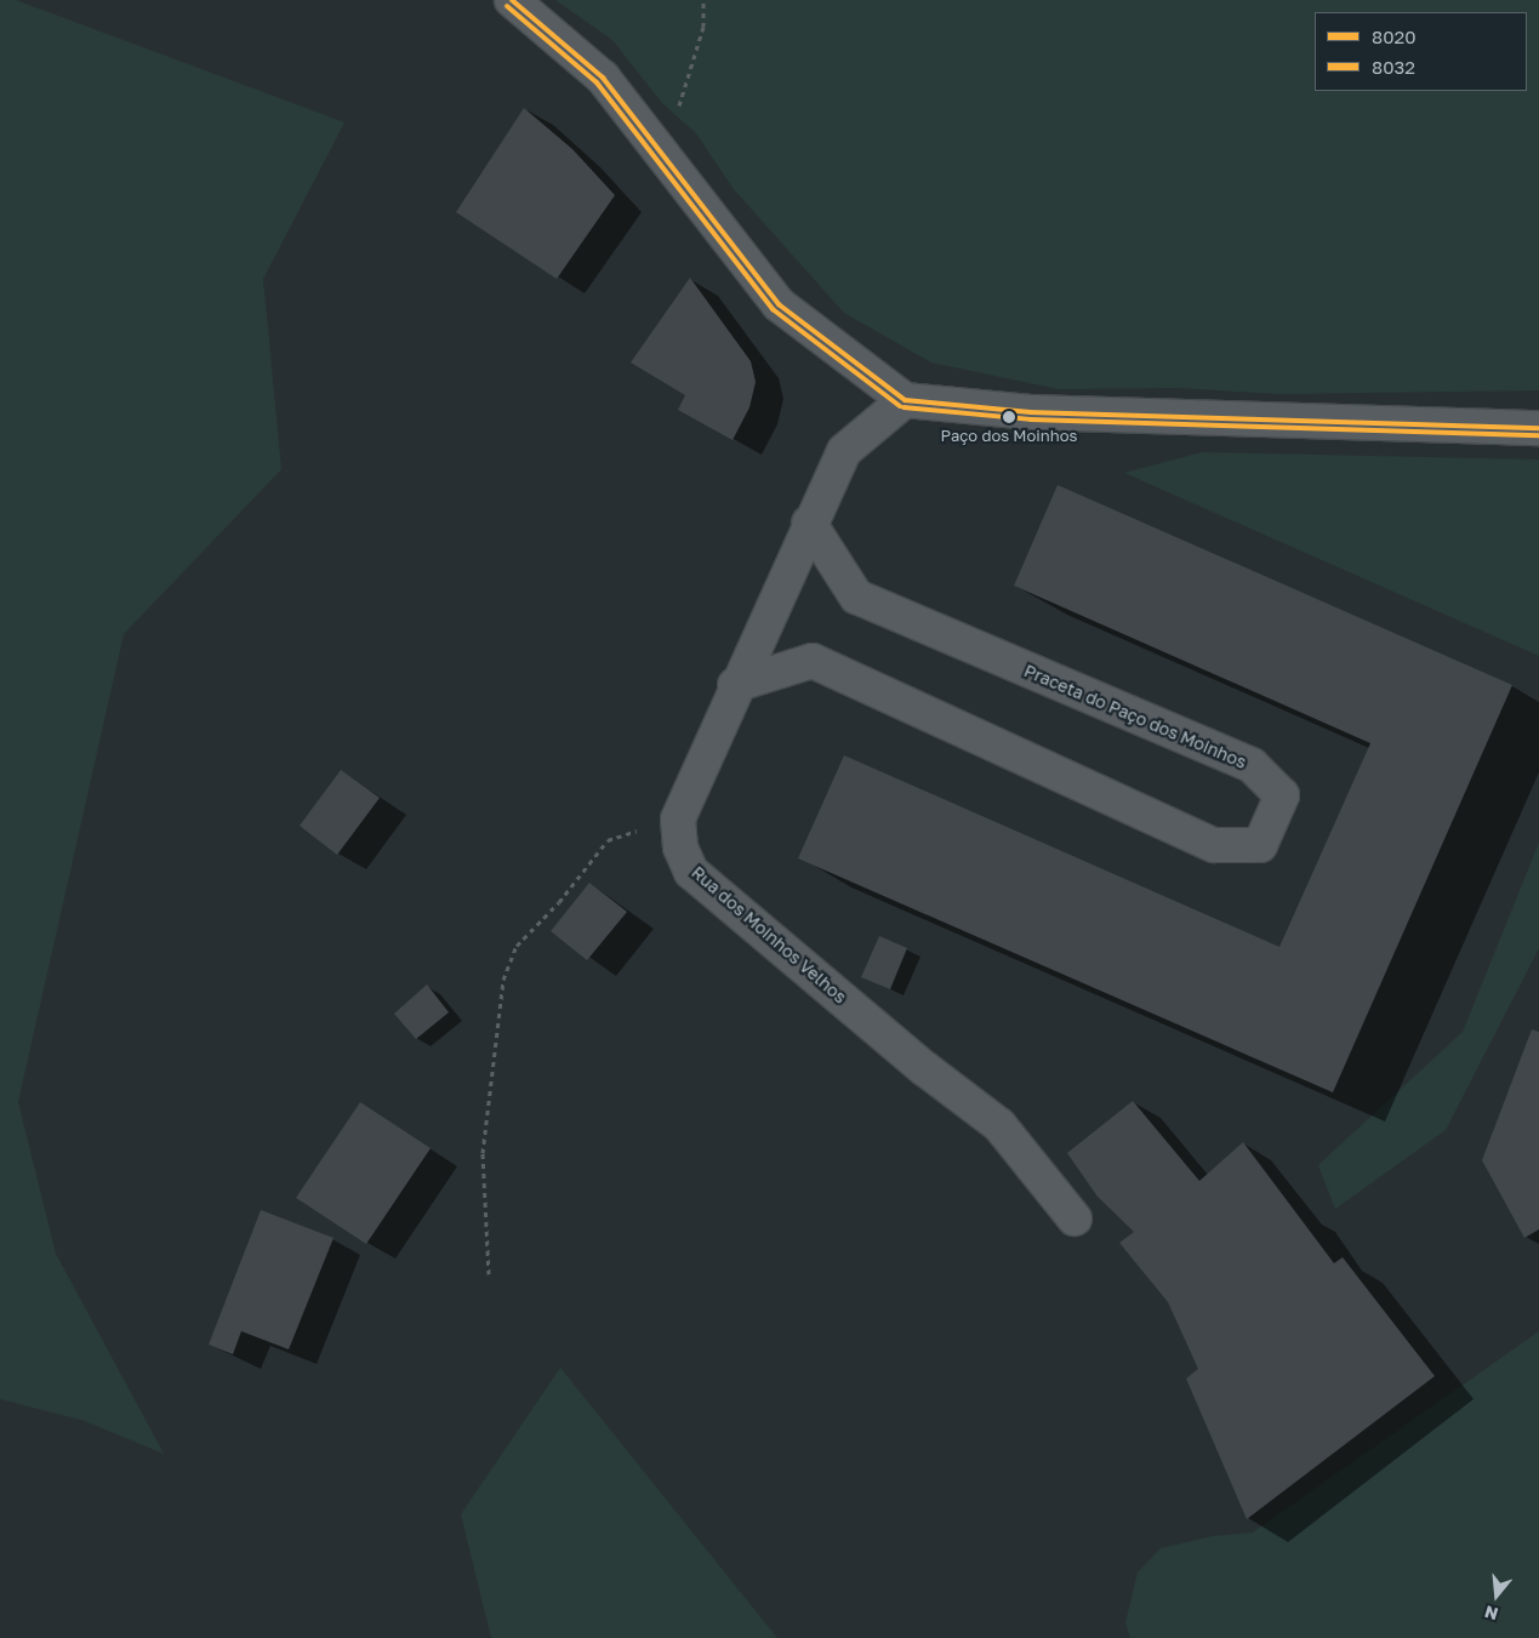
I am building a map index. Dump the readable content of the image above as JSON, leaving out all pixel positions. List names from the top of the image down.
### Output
{
  "streets": {
    "street": ["Praceta do Paço dos Moinhos", "Rua dos Moinhos Velhos"]
  },
  "crossings": [
    ["Praceta do Paço dos Moinhos", "Rua dos Moinhos Velhos"]
  ],
  "places": ["Paço dos Moinhos"],
  "lines": ["transit line 8020", "transit line 8032"],
  "legend": ["8020", "8032"],
  "north": "bottom"
}
